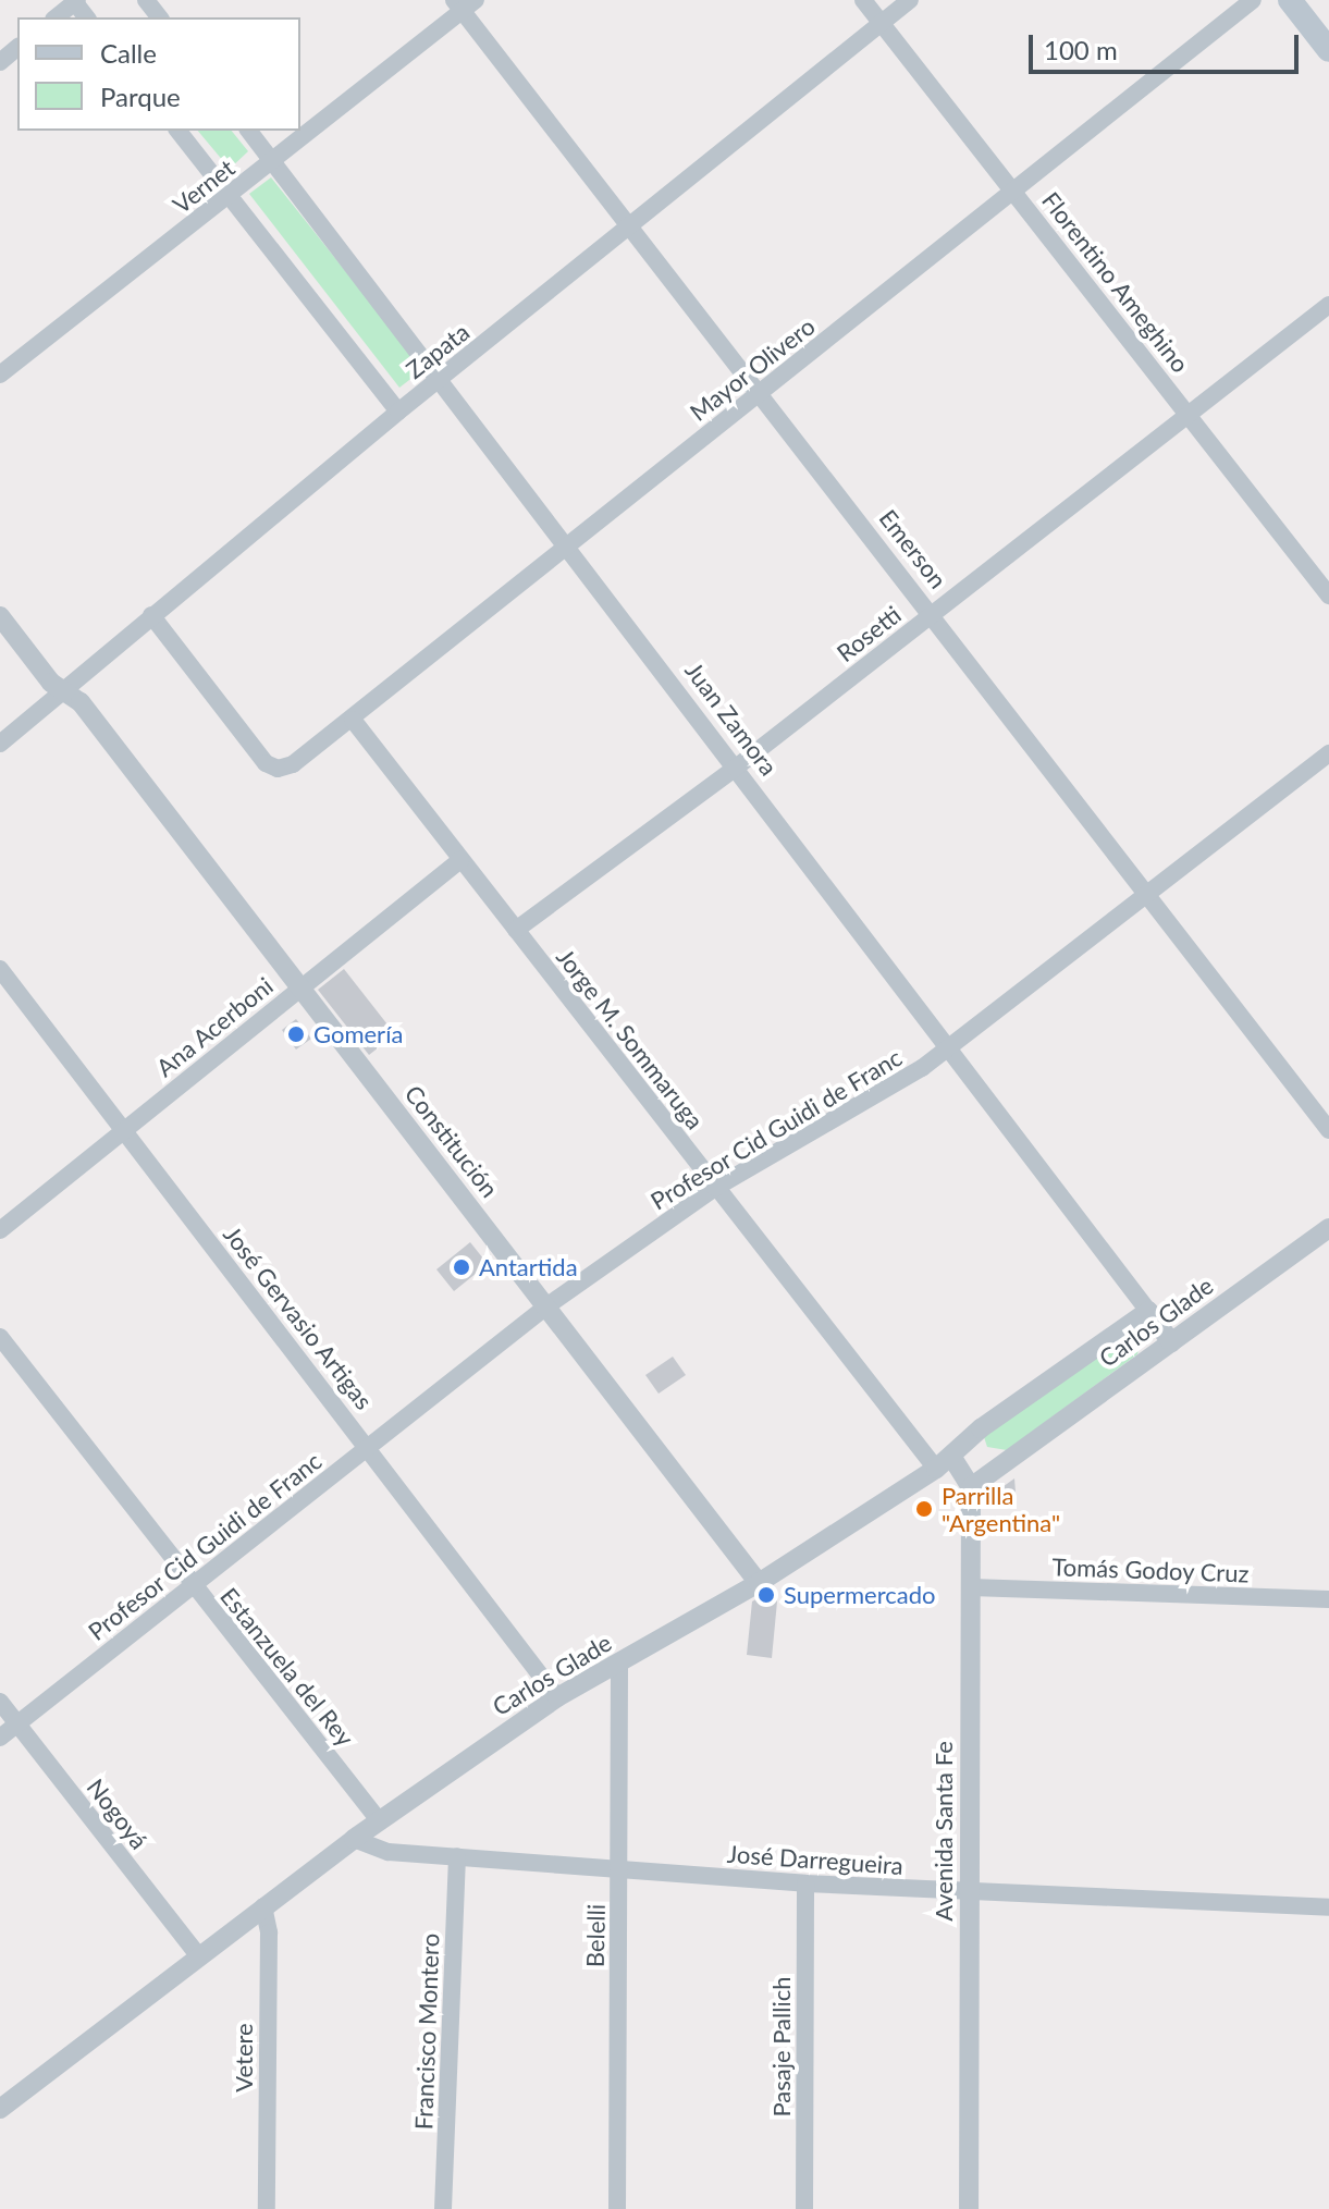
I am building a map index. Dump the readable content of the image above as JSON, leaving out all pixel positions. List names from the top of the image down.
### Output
{
  "streets": {
    "street": [
      "Vernet",
      "Florentino Ameghino",
      "Zapata",
      "Mayor Olivero",
      "Emerson",
      "Rosetti",
      "Juan Zamora",
      "Ana Acerboni",
      "Jorge M. Sommaruga",
      "Profesor Cid Guidi de Franc",
      "Constitución",
      "José Gervasio Artigas",
      "Carlos Glade",
      "Tomás Godoy Cruz",
      "Estanzuela del Rey",
      "Nogoyá",
      "Avenida Santa Fe",
      "José Darregueira",
      "Belelli",
      "Francisco Montero",
      "Pasaje Pallich",
      "Vetere"
    ]
  },
  "crossings": [
    ["Vernet", "Emerson"],
    ["Vernet", "Juan Zamora"],
    ["Florentino Ameghino", "Zapata"],
    ["Florentino Ameghino", "Mayor Olivero"],
    ["Florentino Ameghino", "Rosetti"],
    ["Zapata", "Mayor Olivero"],
    ["Zapata", "Emerson"],
    ["Zapata", "Juan Zamora"],
    ["Zapata", "Constitución"],
    ["Mayor Olivero", "Emerson"],
    ["Mayor Olivero", "Juan Zamora"],
    ["Mayor Olivero", "Jorge M. Sommaruga"],
    ["Emerson", "Rosetti"],
    ["Emerson", "Profesor Cid Guidi de Franc"],
    ["Rosetti", "Juan Zamora"],
    ["Rosetti", "Jorge M. Sommaruga"],
    ["Juan Zamora", "Profesor Cid Guidi de Franc"],
    ["Juan Zamora", "Carlos Glade"],
    ["Ana Acerboni", "Jorge M. Sommaruga"],
    ["Ana Acerboni", "Constitución"],
    ["Ana Acerboni", "José Gervasio Artigas"],
    ["Jorge M. Sommaruga", "Profesor Cid Guidi de Franc"],
    ["Jorge M. Sommaruga", "Carlos Glade"],
    ["Profesor Cid Guidi de Franc", "Constitución"],
    ["Profesor Cid Guidi de Franc", "José Gervasio Artigas"],
    ["Profesor Cid Guidi de Franc", "Estanzuela del Rey"],
    ["Profesor Cid Guidi de Franc", "Nogoyá"],
    ["Constitución", "Carlos Glade"],
    ["José Gervasio Artigas", "Carlos Glade"],
    ["Carlos Glade", "Estanzuela del Rey"],
    ["Carlos Glade", "Nogoyá"],
    ["Carlos Glade", "Avenida Santa Fe"],
    ["Carlos Glade", "José Darregueira"],
    ["Carlos Glade", "Belelli"],
    ["Carlos Glade", "Vetere"],
    ["Tomás Godoy Cruz", "Avenida Santa Fe"],
    ["Avenida Santa Fe", "José Darregueira"],
    ["José Darregueira", "Belelli"],
    ["José Darregueira", "Francisco Montero"],
    ["José Darregueira", "Pasaje Pallich"]
  ],
  "places": [
    "Gomería",
    "Antartida",
    "Parrilla \"Argentina\"",
    "Supermercado"
  ],
  "legend": ["Calle", "Parque"],
  "scale_bar": "100 m"
}
